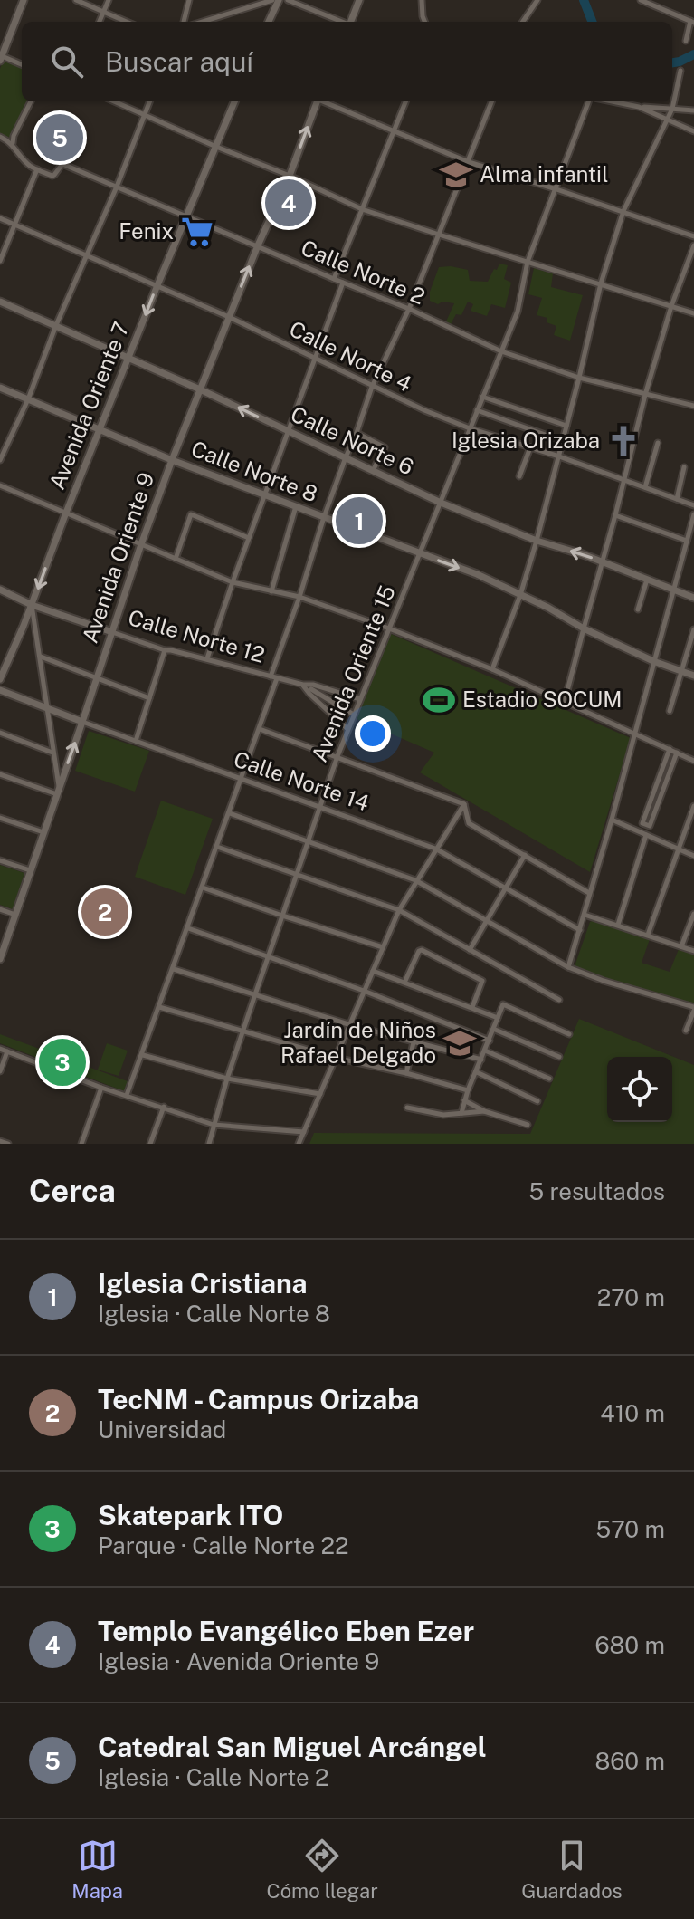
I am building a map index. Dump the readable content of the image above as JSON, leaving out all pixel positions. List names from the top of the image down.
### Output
{
  "streets": {
    "street": [
      "Calle Norte 2",
      "Calle Norte 4",
      "Avenida Oriente 7",
      "Calle Norte 6",
      "Calle Norte 8",
      "Avenida Oriente 9",
      "Calle Norte 12",
      "Avenida Oriente 15",
      "Calle Norte 14"
    ]
  },
  "crossings": [
    ["Calle Norte 2", "Avenida Oriente 7"],
    ["Calle Norte 2", "Avenida Oriente 9"],
    ["Calle Norte 2", "Avenida Oriente 15"],
    ["Calle Norte 4", "Avenida Oriente 7"],
    ["Calle Norte 4", "Avenida Oriente 9"],
    ["Calle Norte 4", "Avenida Oriente 15"],
    ["Avenida Oriente 7", "Calle Norte 6"],
    ["Avenida Oriente 7", "Calle Norte 8"],
    ["Avenida Oriente 7", "Calle Norte 12"],
    ["Calle Norte 6", "Avenida Oriente 9"],
    ["Calle Norte 6", "Avenida Oriente 15"],
    ["Calle Norte 8", "Avenida Oriente 9"],
    ["Calle Norte 8", "Avenida Oriente 15"],
    ["Avenida Oriente 9", "Calle Norte 12"],
    ["Avenida Oriente 9", "Calle Norte 14"],
    ["Calle Norte 12", "Avenida Oriente 15"],
    ["Avenida Oriente 15", "Calle Norte 14"]
  ],
  "places": {
    "school or university": ["Alma infantil", "Jardín de Niños Rafael Delgado"],
    "supermarket": ["Fenix"],
    "church": ["Iglesia Orizaba"],
    "sports": ["Estadio SOCUM"]
  },
  "page": {
    "search": "Buscar aquí",
    "pins": [
      "5",
      "4",
      "1",
      "2",
      "3"
    ],
    "heading": ["Cerca", "5 resultados"],
    "list": [
      {
        "mark": "1",
        "name": "Iglesia Cristiana",
        "note": "Iglesia · Calle Norte 8",
        "value": "270 m"
      },
      {
        "mark": "2",
        "name": "TecNM - Campus Orizaba",
        "note": "Universidad",
        "value": "410 m"
      },
      {
        "mark": "3",
        "name": "Skatepark ITO",
        "note": "Parque · Calle Norte 22",
        "value": "570 m"
      },
      {
        "mark": "4",
        "name": "Templo Evangélico Eben Ezer",
        "note": "Iglesia · Avenida Oriente 9",
        "value": "680 m"
      },
      {
        "mark": "5",
        "name": "Catedral San Miguel Arcángel",
        "note": "Iglesia · Calle Norte 2",
        "value": "860 m"
      }
    ],
    "nav": ["Mapa", "Cómo llegar", "Guardados"]
  }
}
